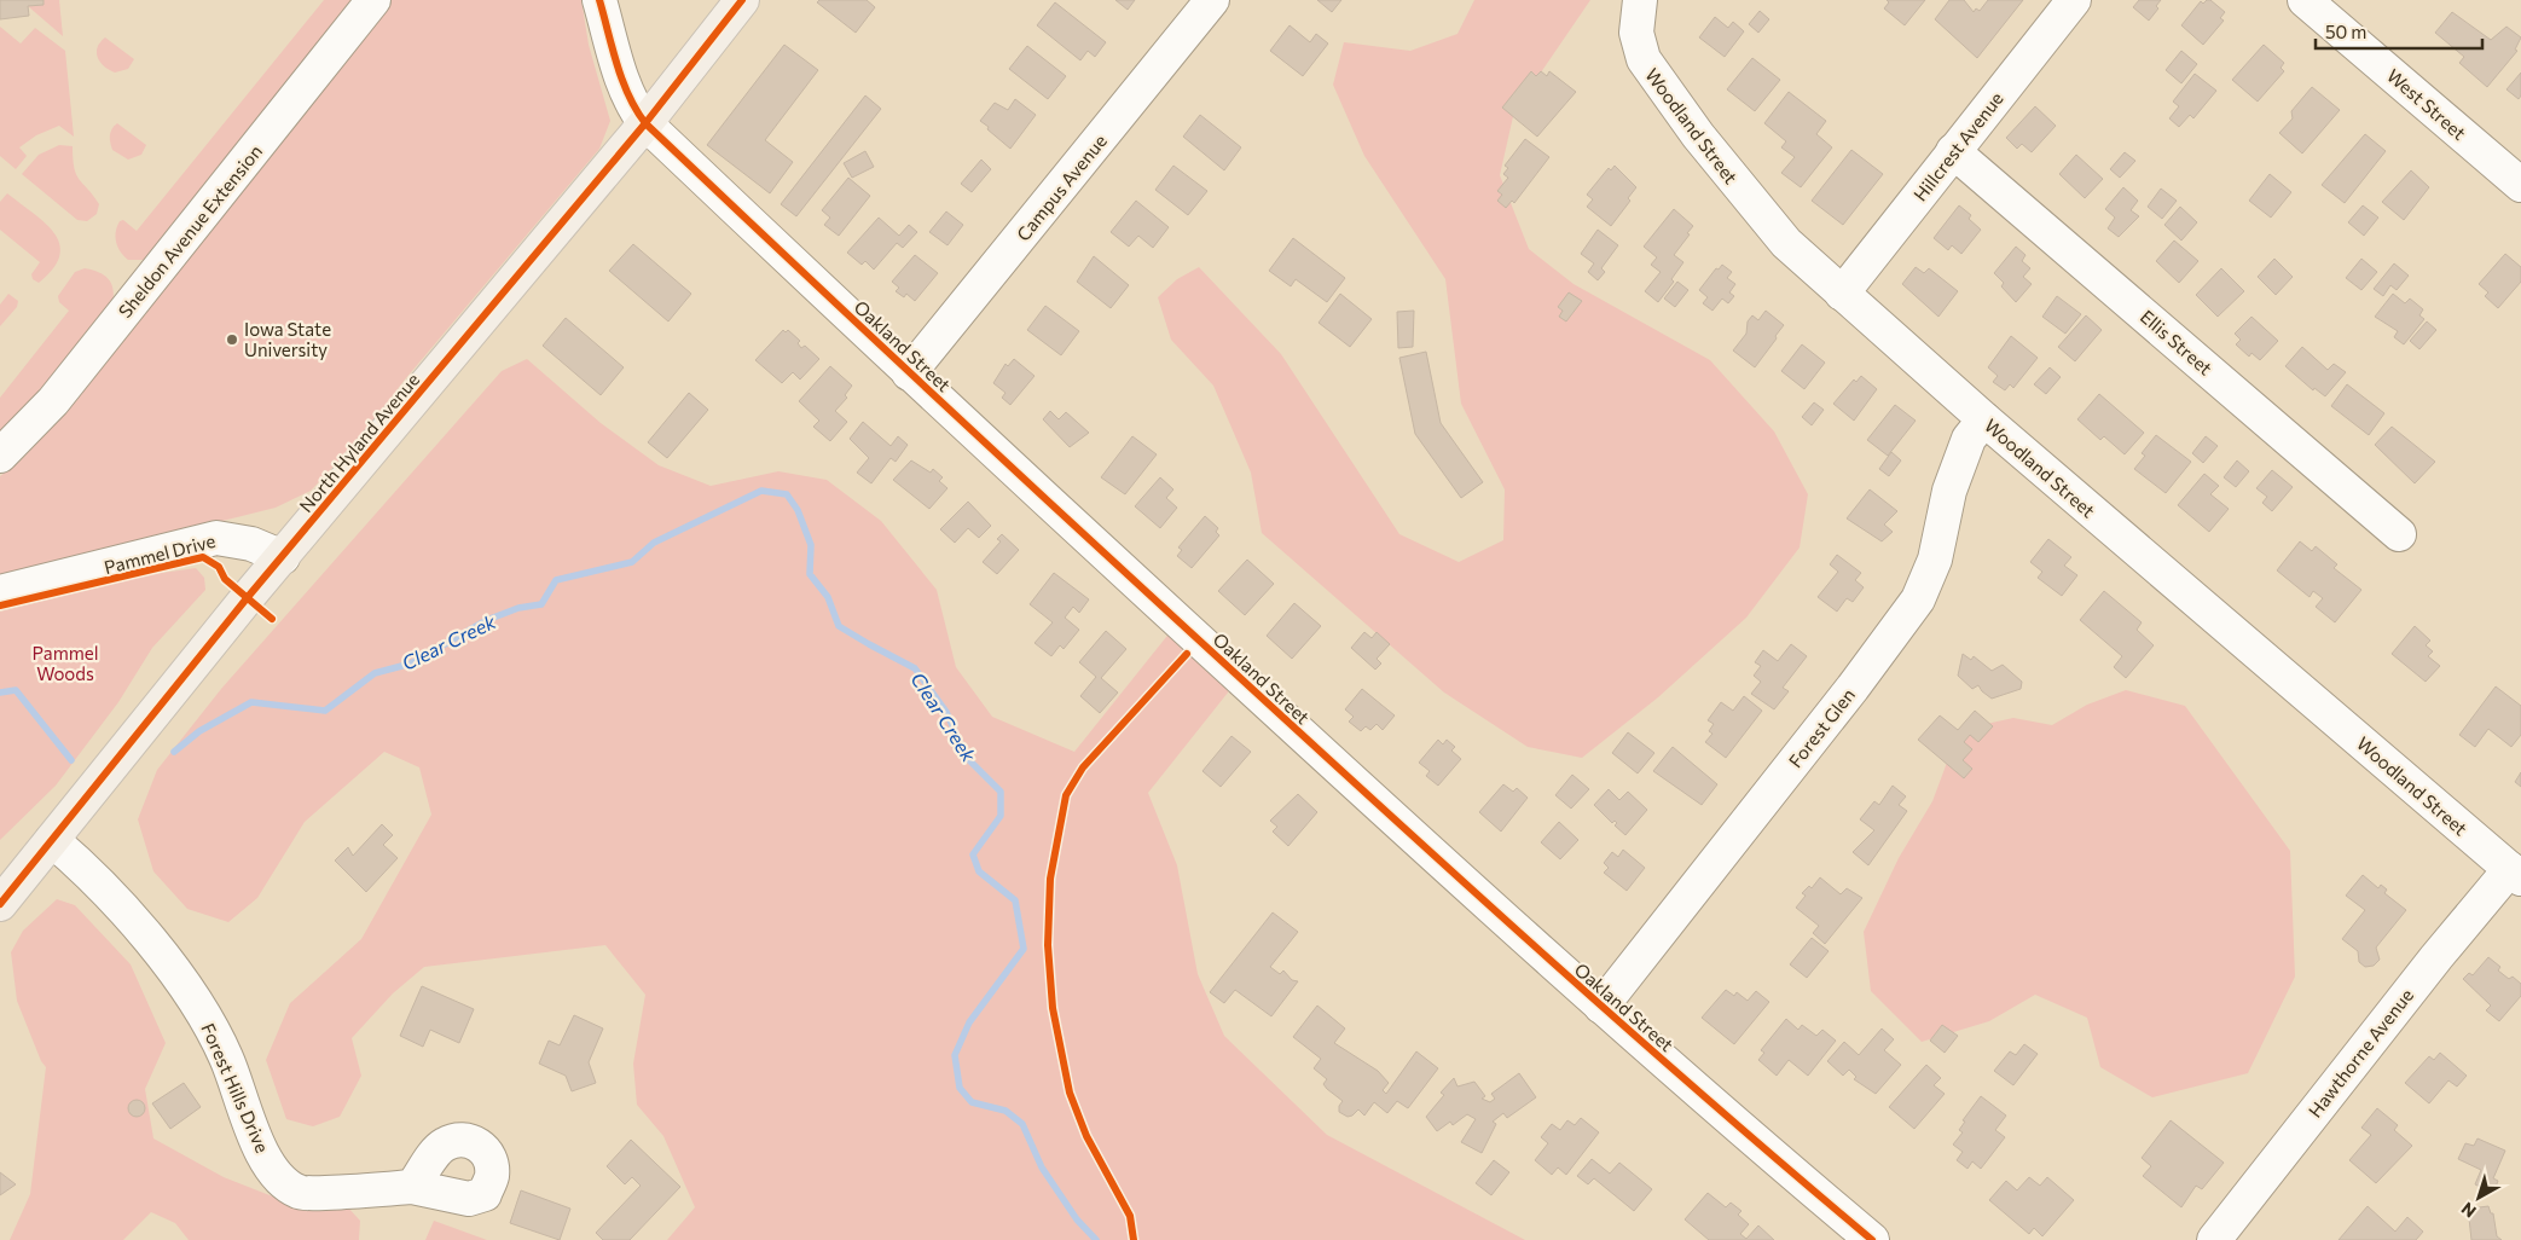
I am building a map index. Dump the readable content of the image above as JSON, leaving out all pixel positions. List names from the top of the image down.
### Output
{
  "streets": {
    "main road": ["North Hyland Avenue"],
    "street": [
      "West Street",
      "Woodland Street",
      "Hillcrest Avenue",
      "Campus Avenue",
      "Sheldon Avenue Extension",
      "Ellis Street",
      "Oakland Street",
      "Pammel Drive",
      "Forest Glen",
      "Hawthorne Avenue",
      "Forest Hills Drive"
    ]
  },
  "crossings": [
    ["Woodland Street", "Hillcrest Avenue"],
    ["Woodland Street", "Forest Glen"],
    ["Woodland Street", "Hawthorne Avenue"],
    ["Hillcrest Avenue", "Ellis Street"],
    ["Campus Avenue", "Oakland Street"],
    ["Oakland Street", "North Hyland Avenue"],
    ["Oakland Street", "Forest Glen"],
    ["North Hyland Avenue", "Pammel Drive"],
    ["North Hyland Avenue", "Forest Hills Drive"]
  ],
  "water": ["Clear Creek"],
  "parks": ["Pammel Woods"],
  "places": ["Iowa State University"],
  "scale_bar": "50 m",
  "north": "bottom left"
}
